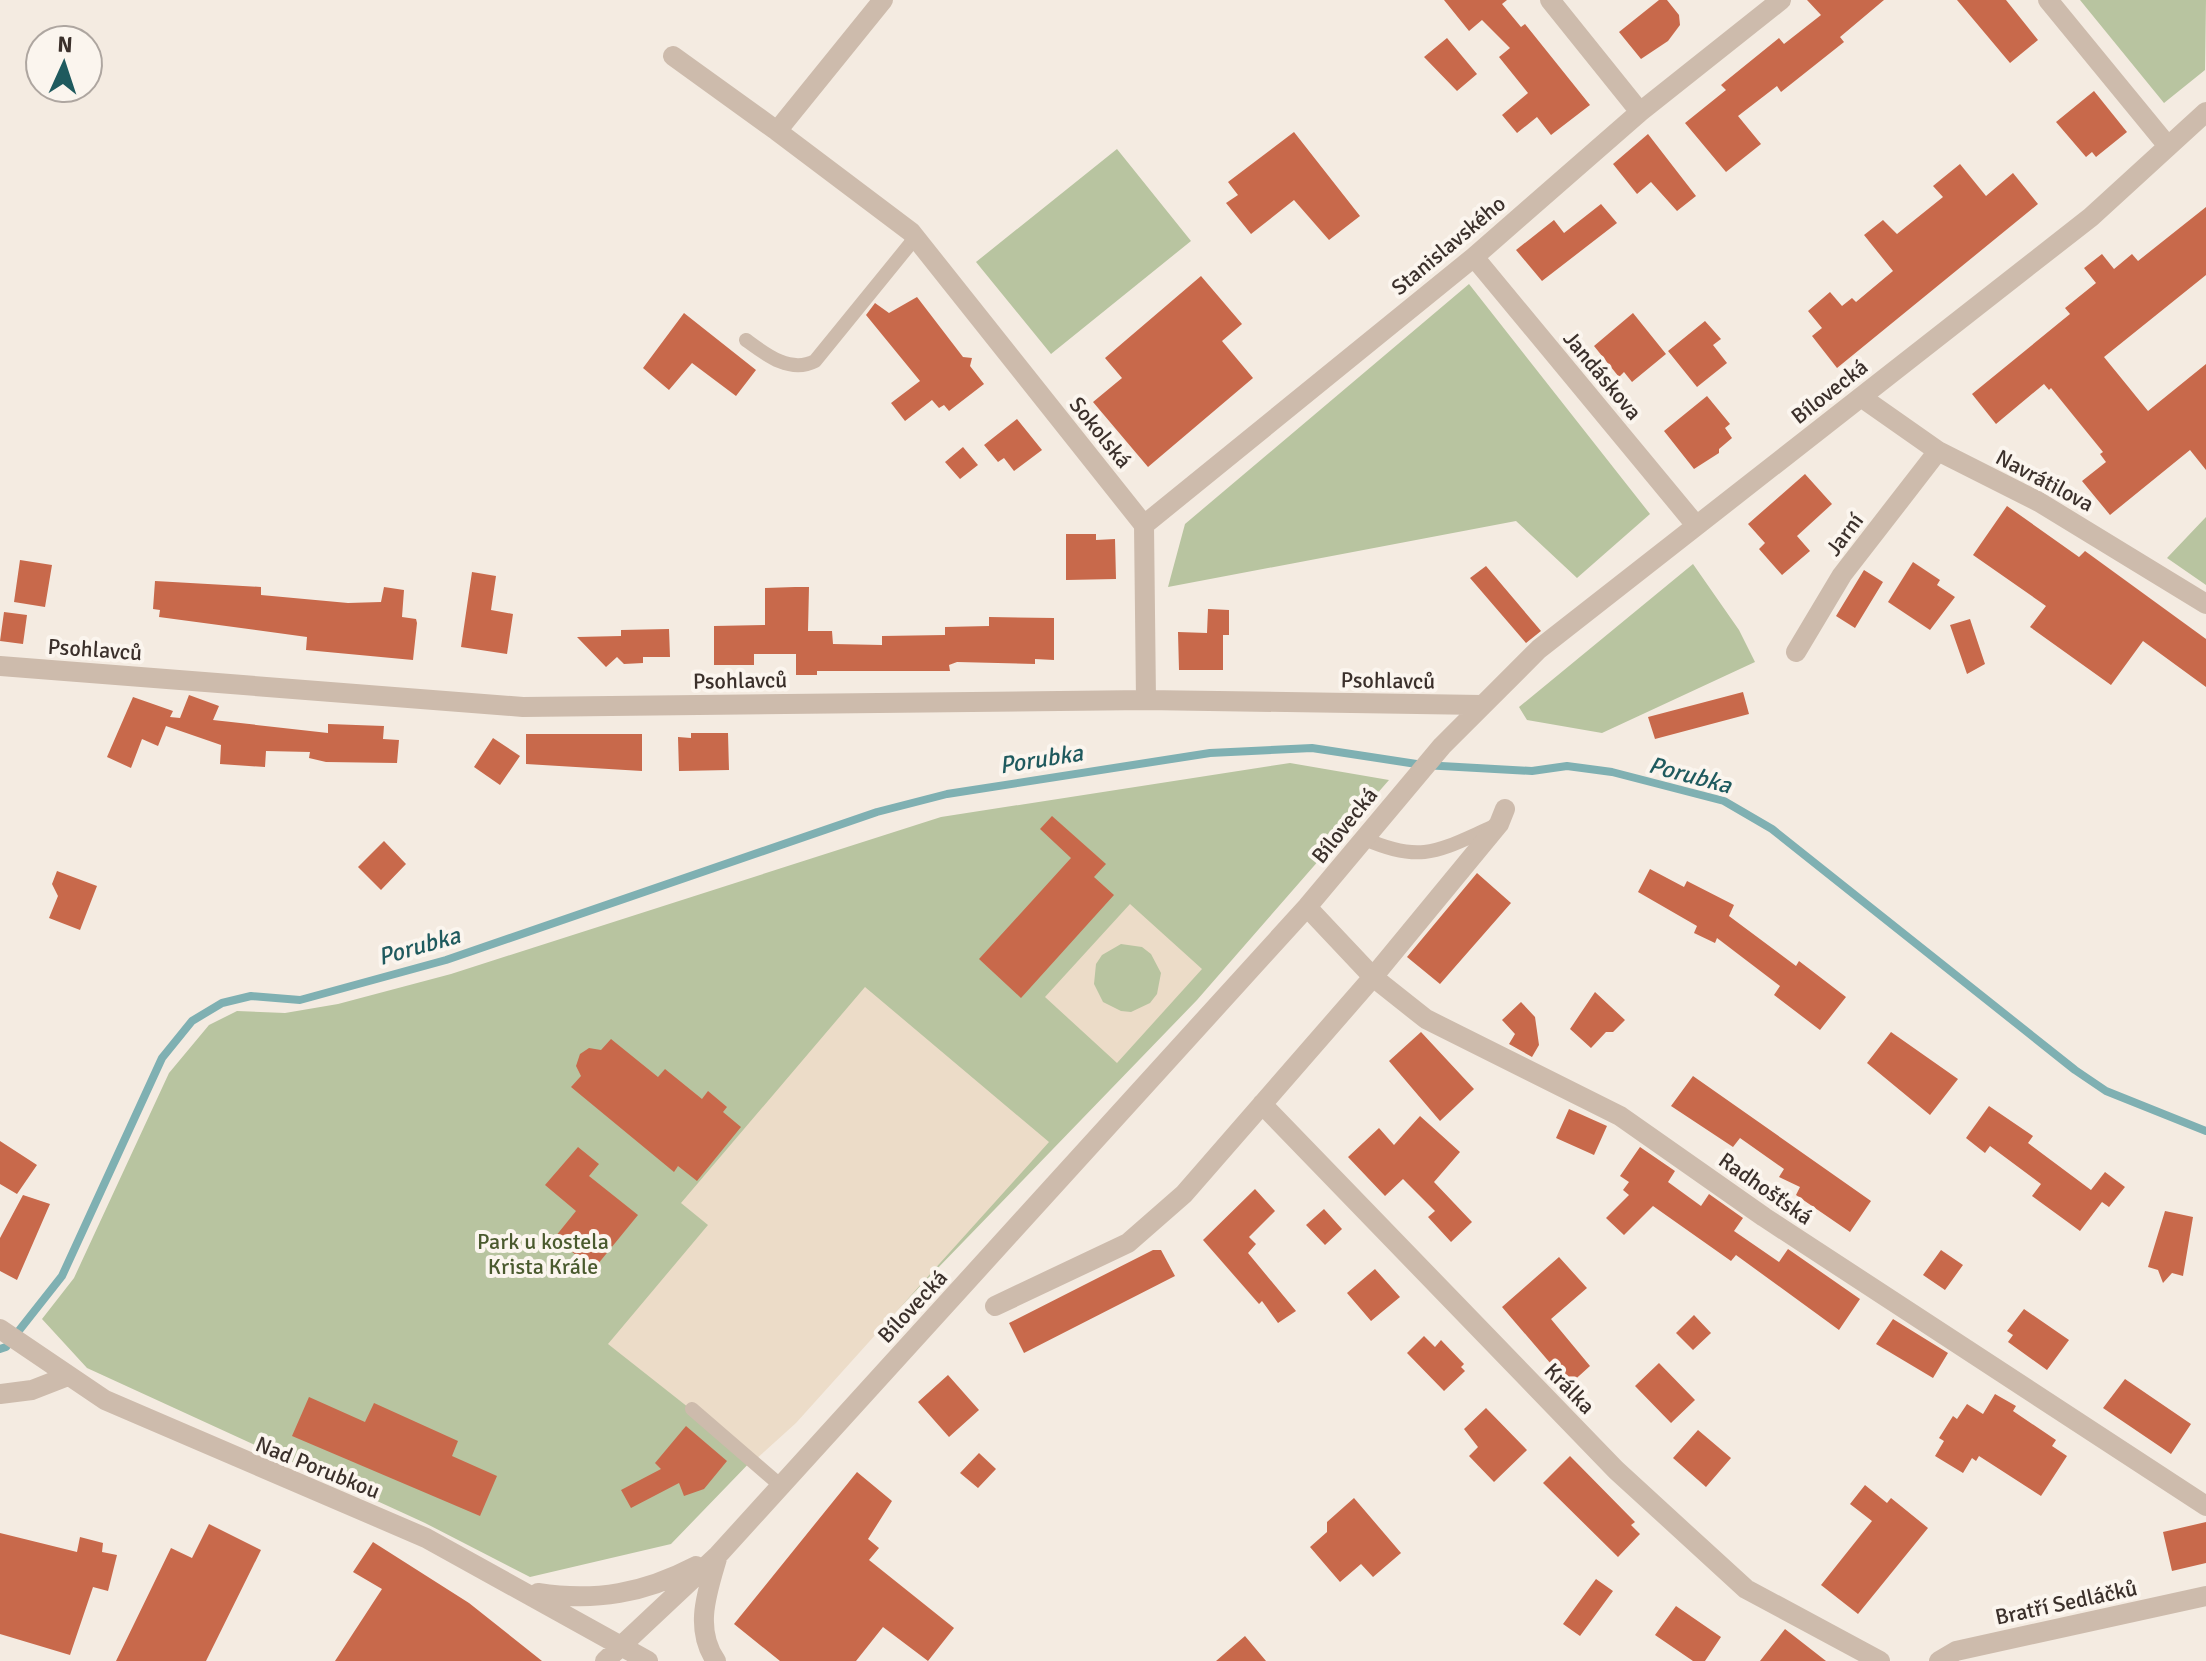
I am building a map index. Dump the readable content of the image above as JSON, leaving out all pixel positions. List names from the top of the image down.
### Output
{
  "streets": {
    "street": [
      "Stanislavského",
      "Jandáskova",
      "Bílovecká",
      "Sokolská",
      "Navrátilova",
      "Jarní",
      "Psohlavců",
      "Radhošťská",
      "Králka",
      "Nad Porubkou",
      "Bratří Sedláčků"
    ]
  },
  "crossings": [
    ["Stanislavského", "Jandáskova"],
    ["Stanislavského", "Sokolská"],
    ["Jandáskova", "Bílovecká"],
    ["Bílovecká", "Navrátilova"],
    ["Bílovecká", "Psohlavců"],
    ["Bílovecká", "Radhošťská"],
    ["Bílovecká", "Nad Porubkou"],
    ["Navrátilova", "Jarní"]
  ],
  "water": ["Porubka"],
  "parks": ["Park u kostela Krista Krále"],
  "north": "top"
}
